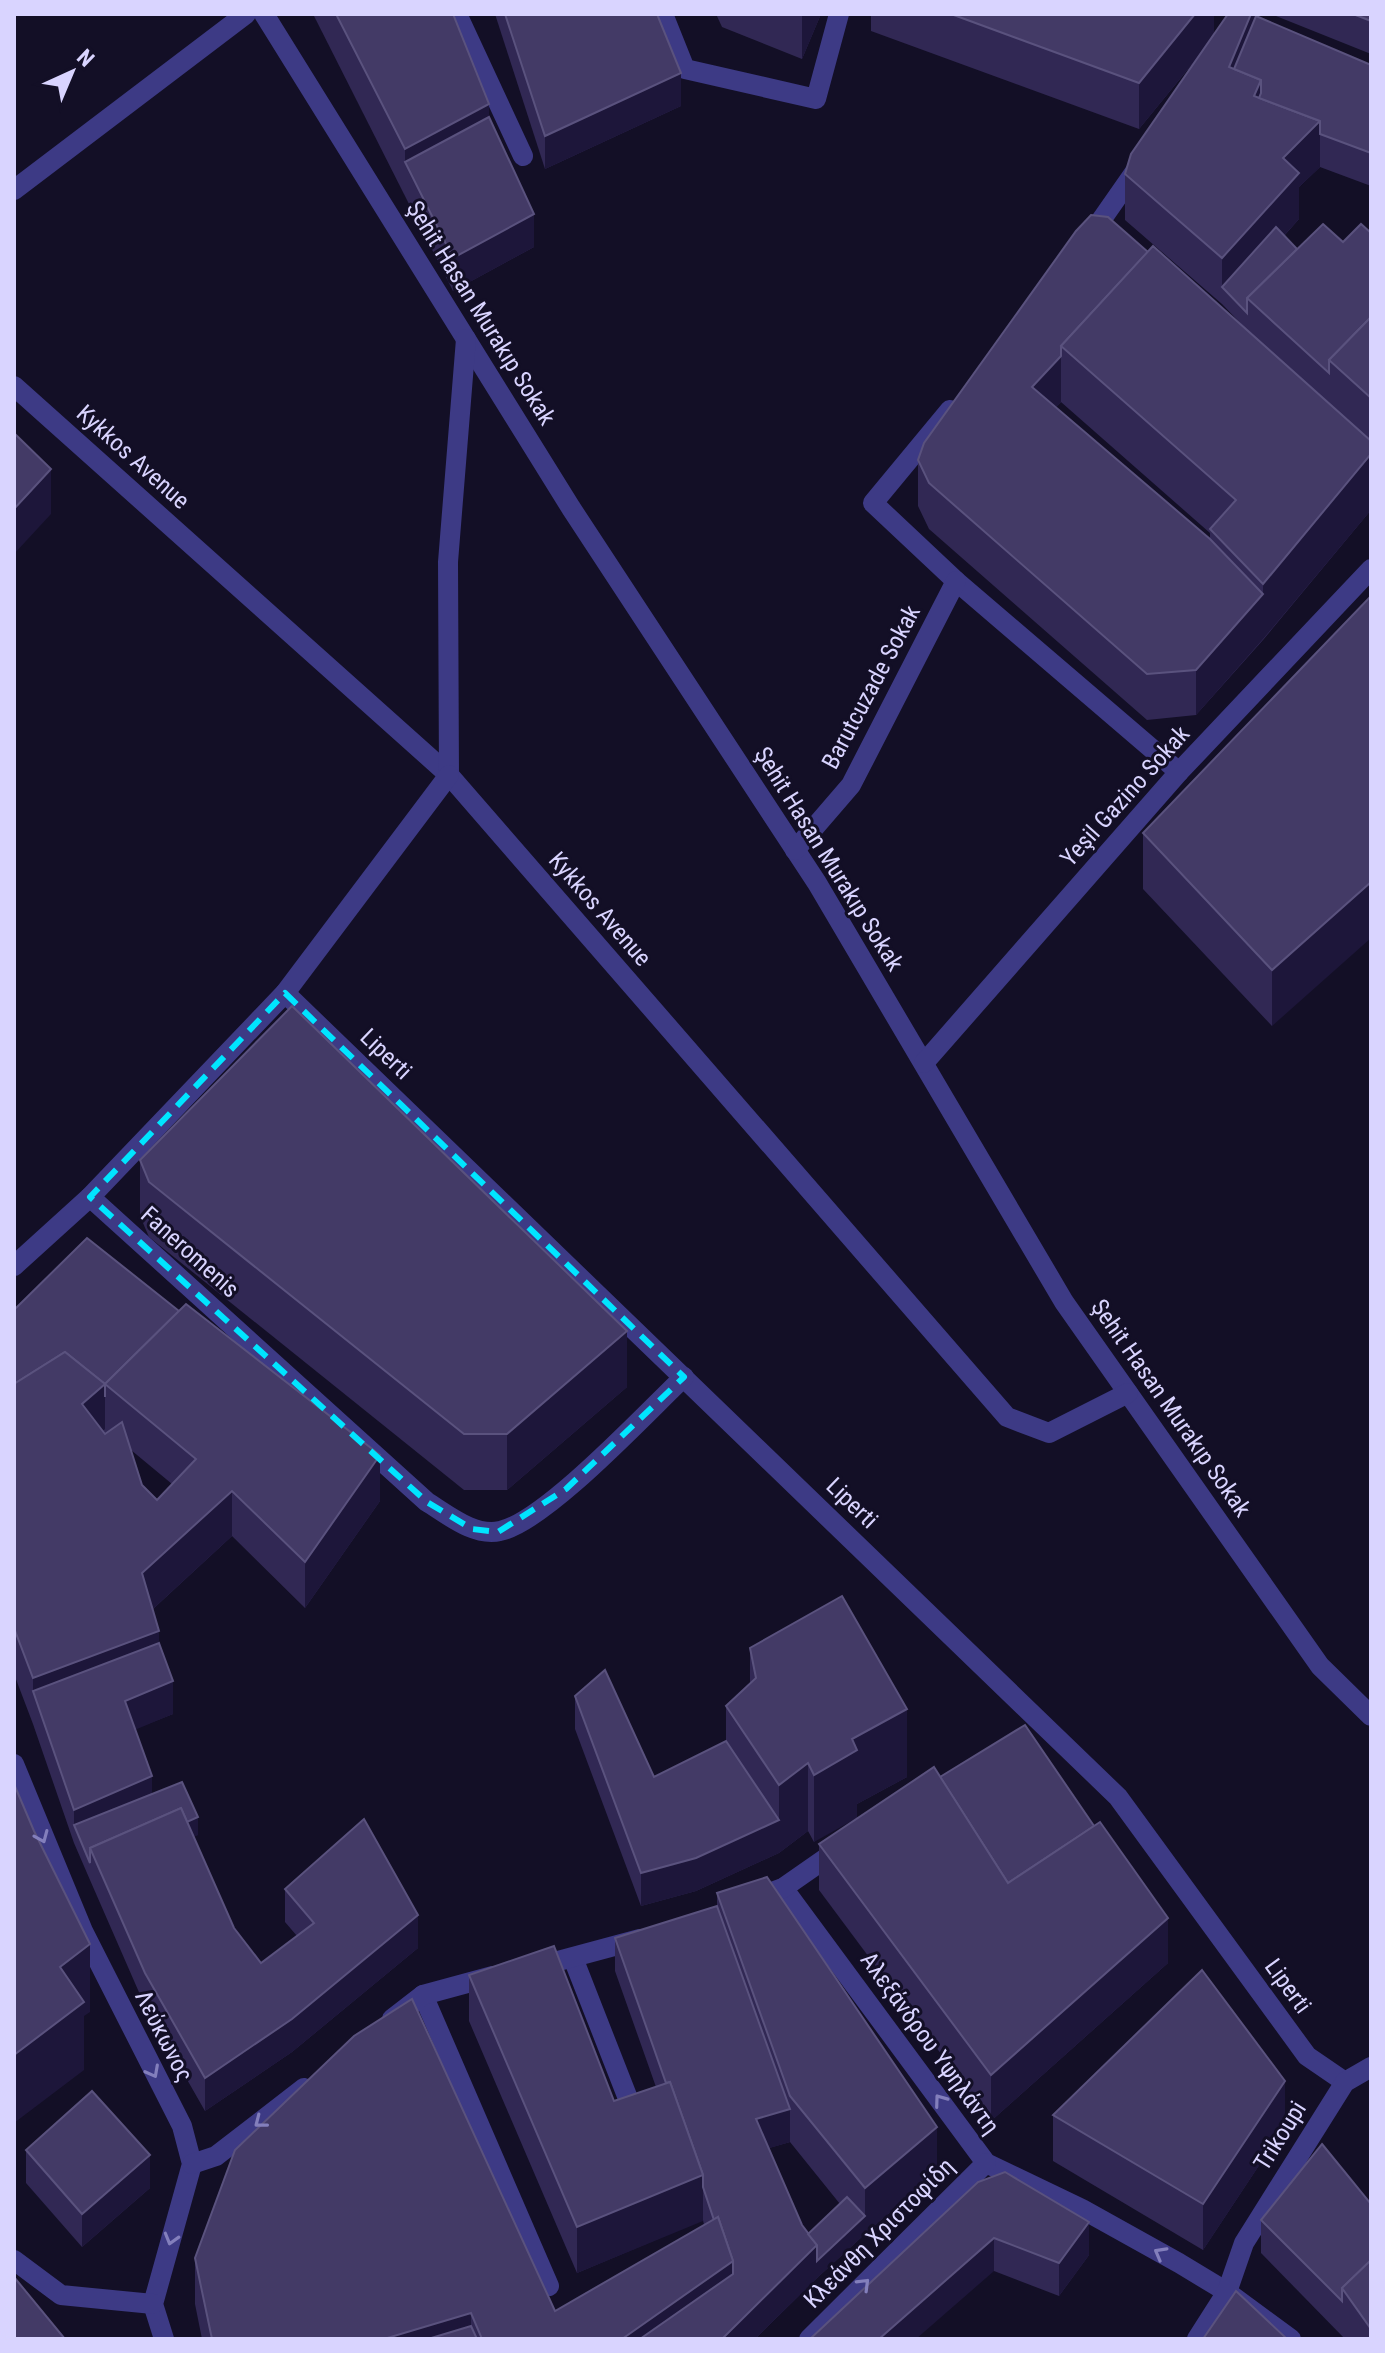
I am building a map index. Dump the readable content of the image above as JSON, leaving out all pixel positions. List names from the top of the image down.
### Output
{
  "streets": {
    "street": [
      "Şehit Hasan Murakıp Sokak",
      "Kykkos Avenue",
      "Barutcuzade Sokak",
      "Yeşil Gazino Sokak",
      "Liperti",
      "Faneromenis",
      "Λεύκωνος",
      "Αλεξάνδρου Υψηλάντη",
      "Trikoupi",
      "Κλεάνθη Χριστοφίδη"
    ]
  },
  "crossings": [
    ["Şehit Hasan Murakıp Sokak", "Kykkos Avenue"],
    ["Şehit Hasan Murakıp Sokak", "Barutcuzade Sokak"],
    ["Şehit Hasan Murakıp Sokak", "Yeşil Gazino Sokak"],
    ["Liperti", "Faneromenis"],
    ["Liperti", "Trikoupi"],
    ["Αλεξάνδρου Υψηλάντη", "Trikoupi"],
    ["Αλεξάνδρου Υψηλάντη", "Κλεάνθη Χριστοφίδη"]
  ],
  "one_way": ["Λεύκωνος", "Αλεξάνδρου Υψηλάντη", "Κλεάνθη Χριστοφίδη"],
  "north": "top right"
}
